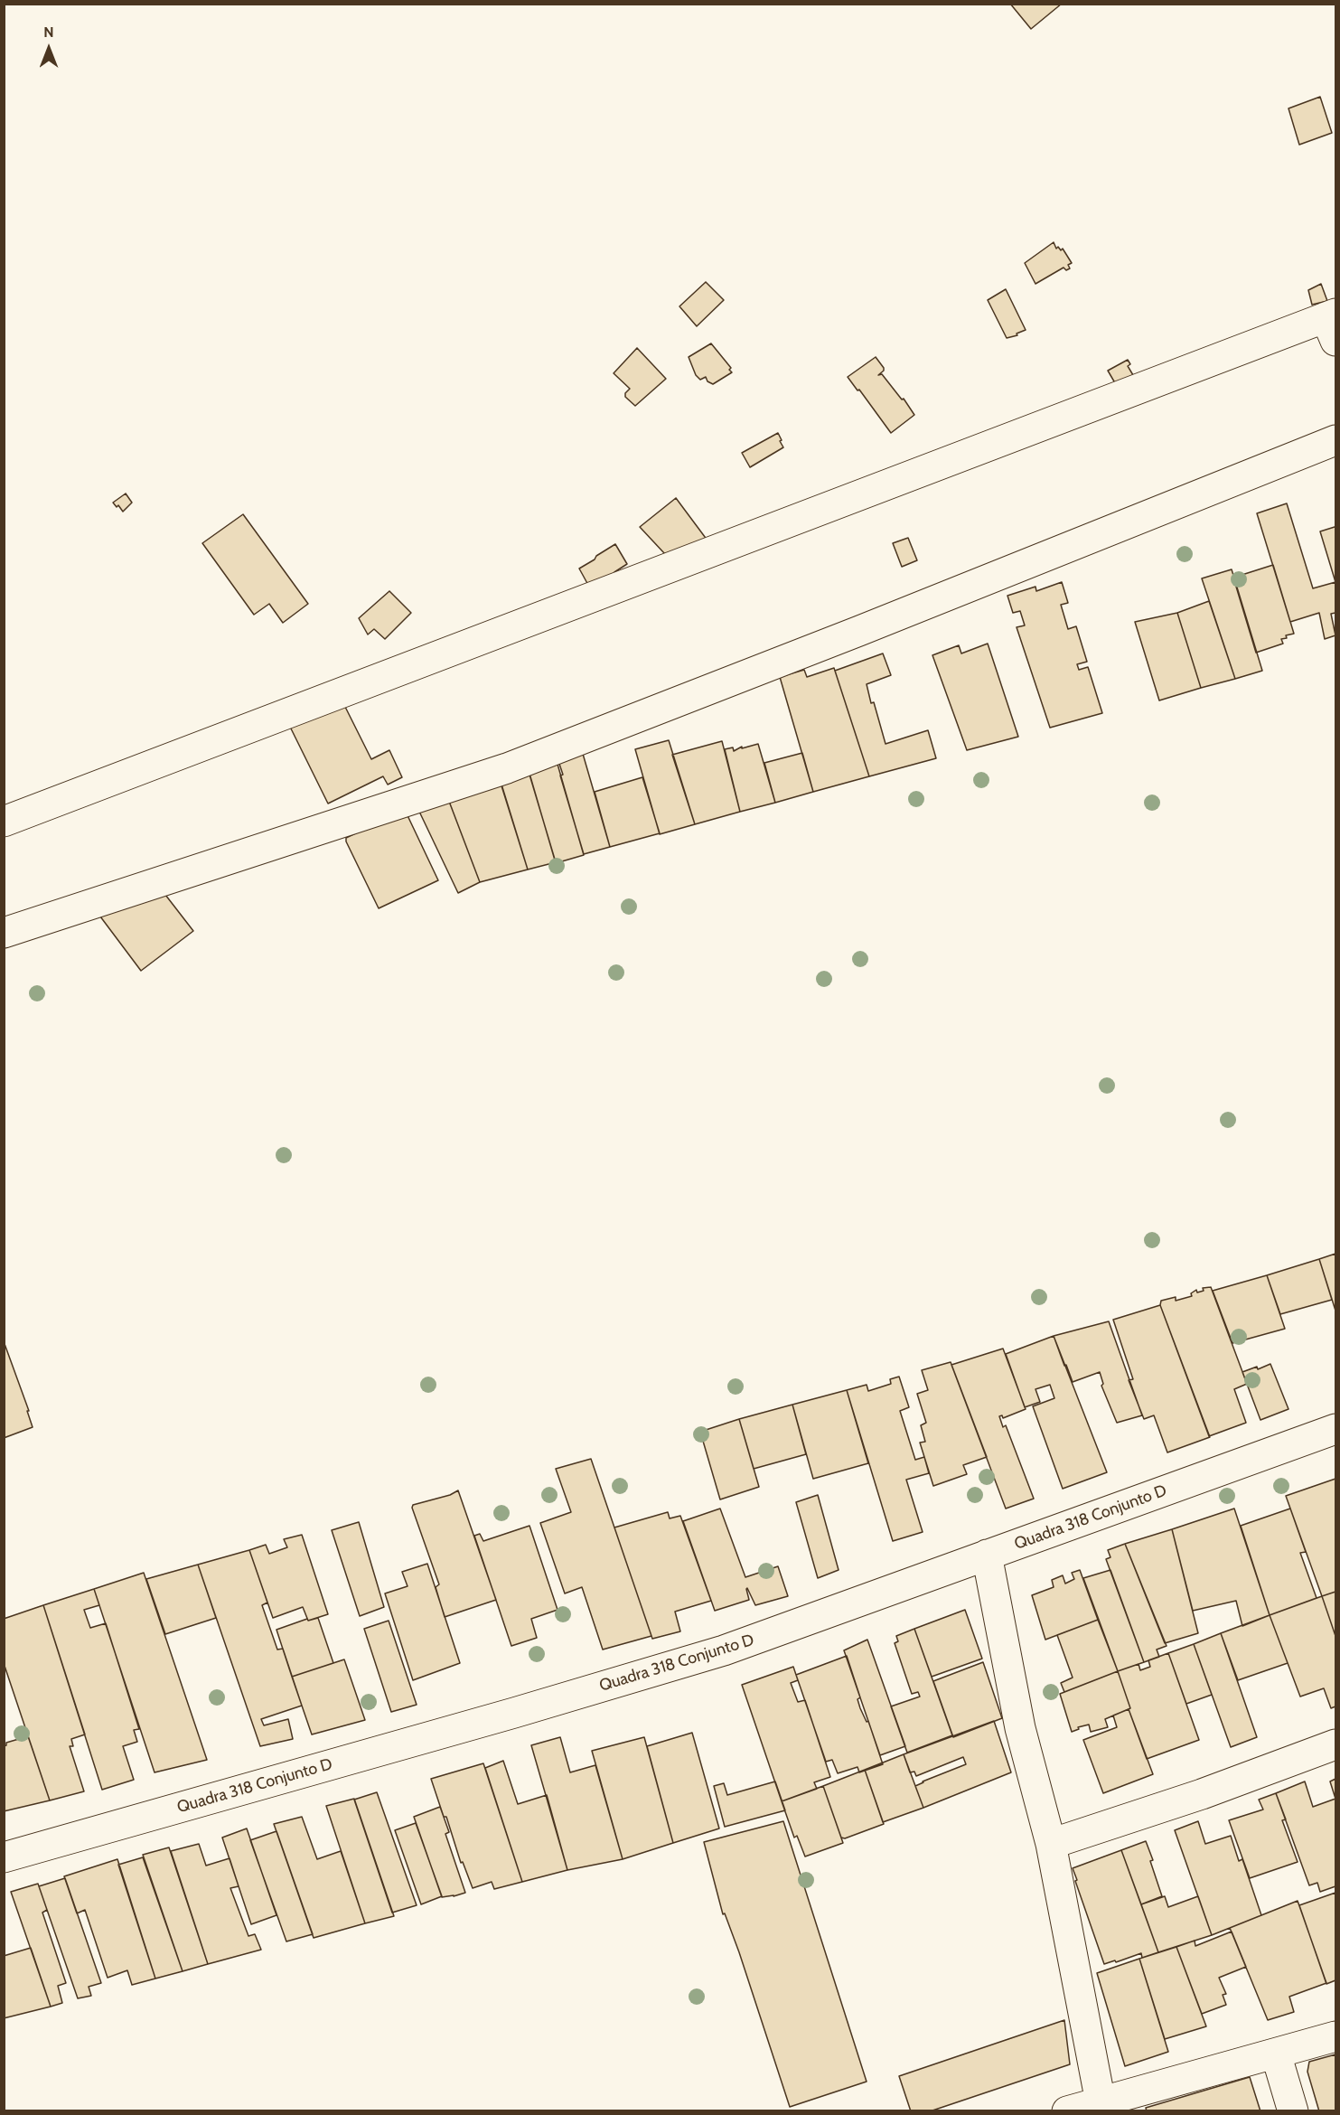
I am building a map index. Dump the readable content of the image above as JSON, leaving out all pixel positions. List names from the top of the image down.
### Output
{
  "streets": {
    "street": ["Quadra 318 Conjunto D"]
  },
  "north": "top"
}
